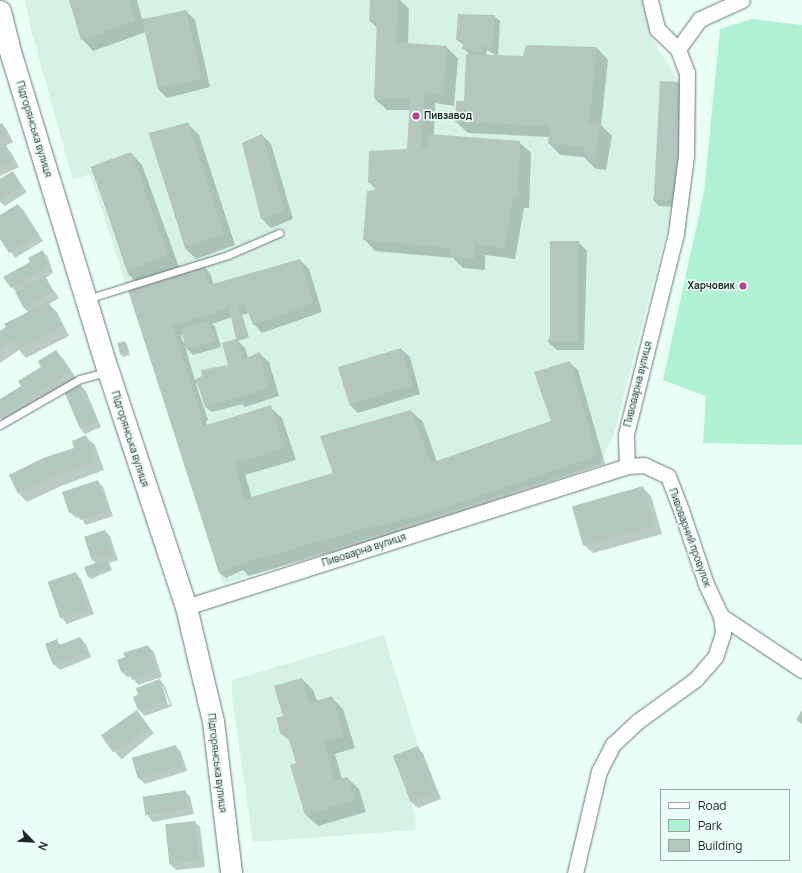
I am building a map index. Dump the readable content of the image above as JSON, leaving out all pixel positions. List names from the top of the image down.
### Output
{
  "streets": {
    "main road": ["Підгорянська вулиця"],
    "street": ["Пивоварна вулиця", "Пивоварний провулок"]
  },
  "crossings": [
    ["Підгорянська вулиця", "Пивоварна вулиця"],
    ["Пивоварна вулиця", "Пивоварний провулок"]
  ],
  "places": ["Пивзавод", "Харчовик"],
  "legend": ["Road", "Park", "Building"],
  "north": "bottom right"
}
